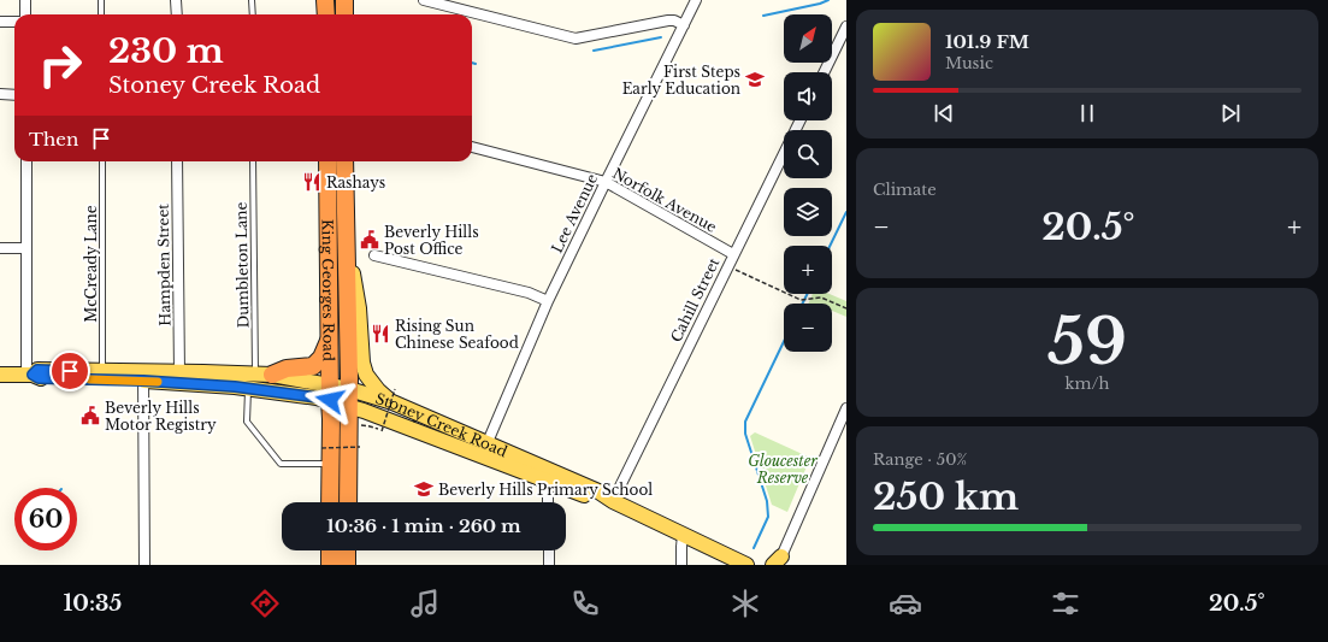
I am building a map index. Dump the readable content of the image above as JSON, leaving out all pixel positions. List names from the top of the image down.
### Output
{
  "streets": {
    "highway": ["King Georges Road"],
    "main road": ["Stoney Creek Road"],
    "street": [
      "Norfolk Avenue",
      "Lee Avenue",
      "Hampden Street",
      "Cahill Street"
    ],
    "lane": ["McCready Lane", "Dumbleton Lane"]
  },
  "crossings": [
    ["Norfolk Avenue", "Lee Avenue"],
    ["Norfolk Avenue", "Cahill Street"],
    ["Lee Avenue", "Stoney Creek Road"],
    ["McCready Lane", "Stoney Creek Road"],
    ["Hampden Street", "Stoney Creek Road"],
    ["Dumbleton Lane", "Stoney Creek Road"],
    ["King Georges Road", "Stoney Creek Road"],
    ["Cahill Street", "Stoney Creek Road"]
  ],
  "parks": ["Gloucester Reserve"],
  "places": {
    "school or university": ["First Steps Early Education", "Beverly Hills Primary School"],
    "restaurant": ["Rashays", "Rising Sun Chinese Seafood"],
    "public building": ["Beverly Hills Post Office", "Beverly Hills Motor Registry"]
  },
  "north": "top right",
  "page": {
    "map_buttons": ["+", "−"],
    "turn": ["230 m", "Stoney Creek Road"],
    "song": ["101.9 FM", "Music"],
    "then": "Then",
    "tile": [
      "Climate",
      ["59", "km/h"],
      ["Range · 50%", "250 km"]
    ],
    "heat": ["−", "20.5°", "+"],
    "limit": "60",
    "trip": "10:36 · 1 min · 260 m",
    "tabs": ["10:35", "20.5°"]
  }
}
